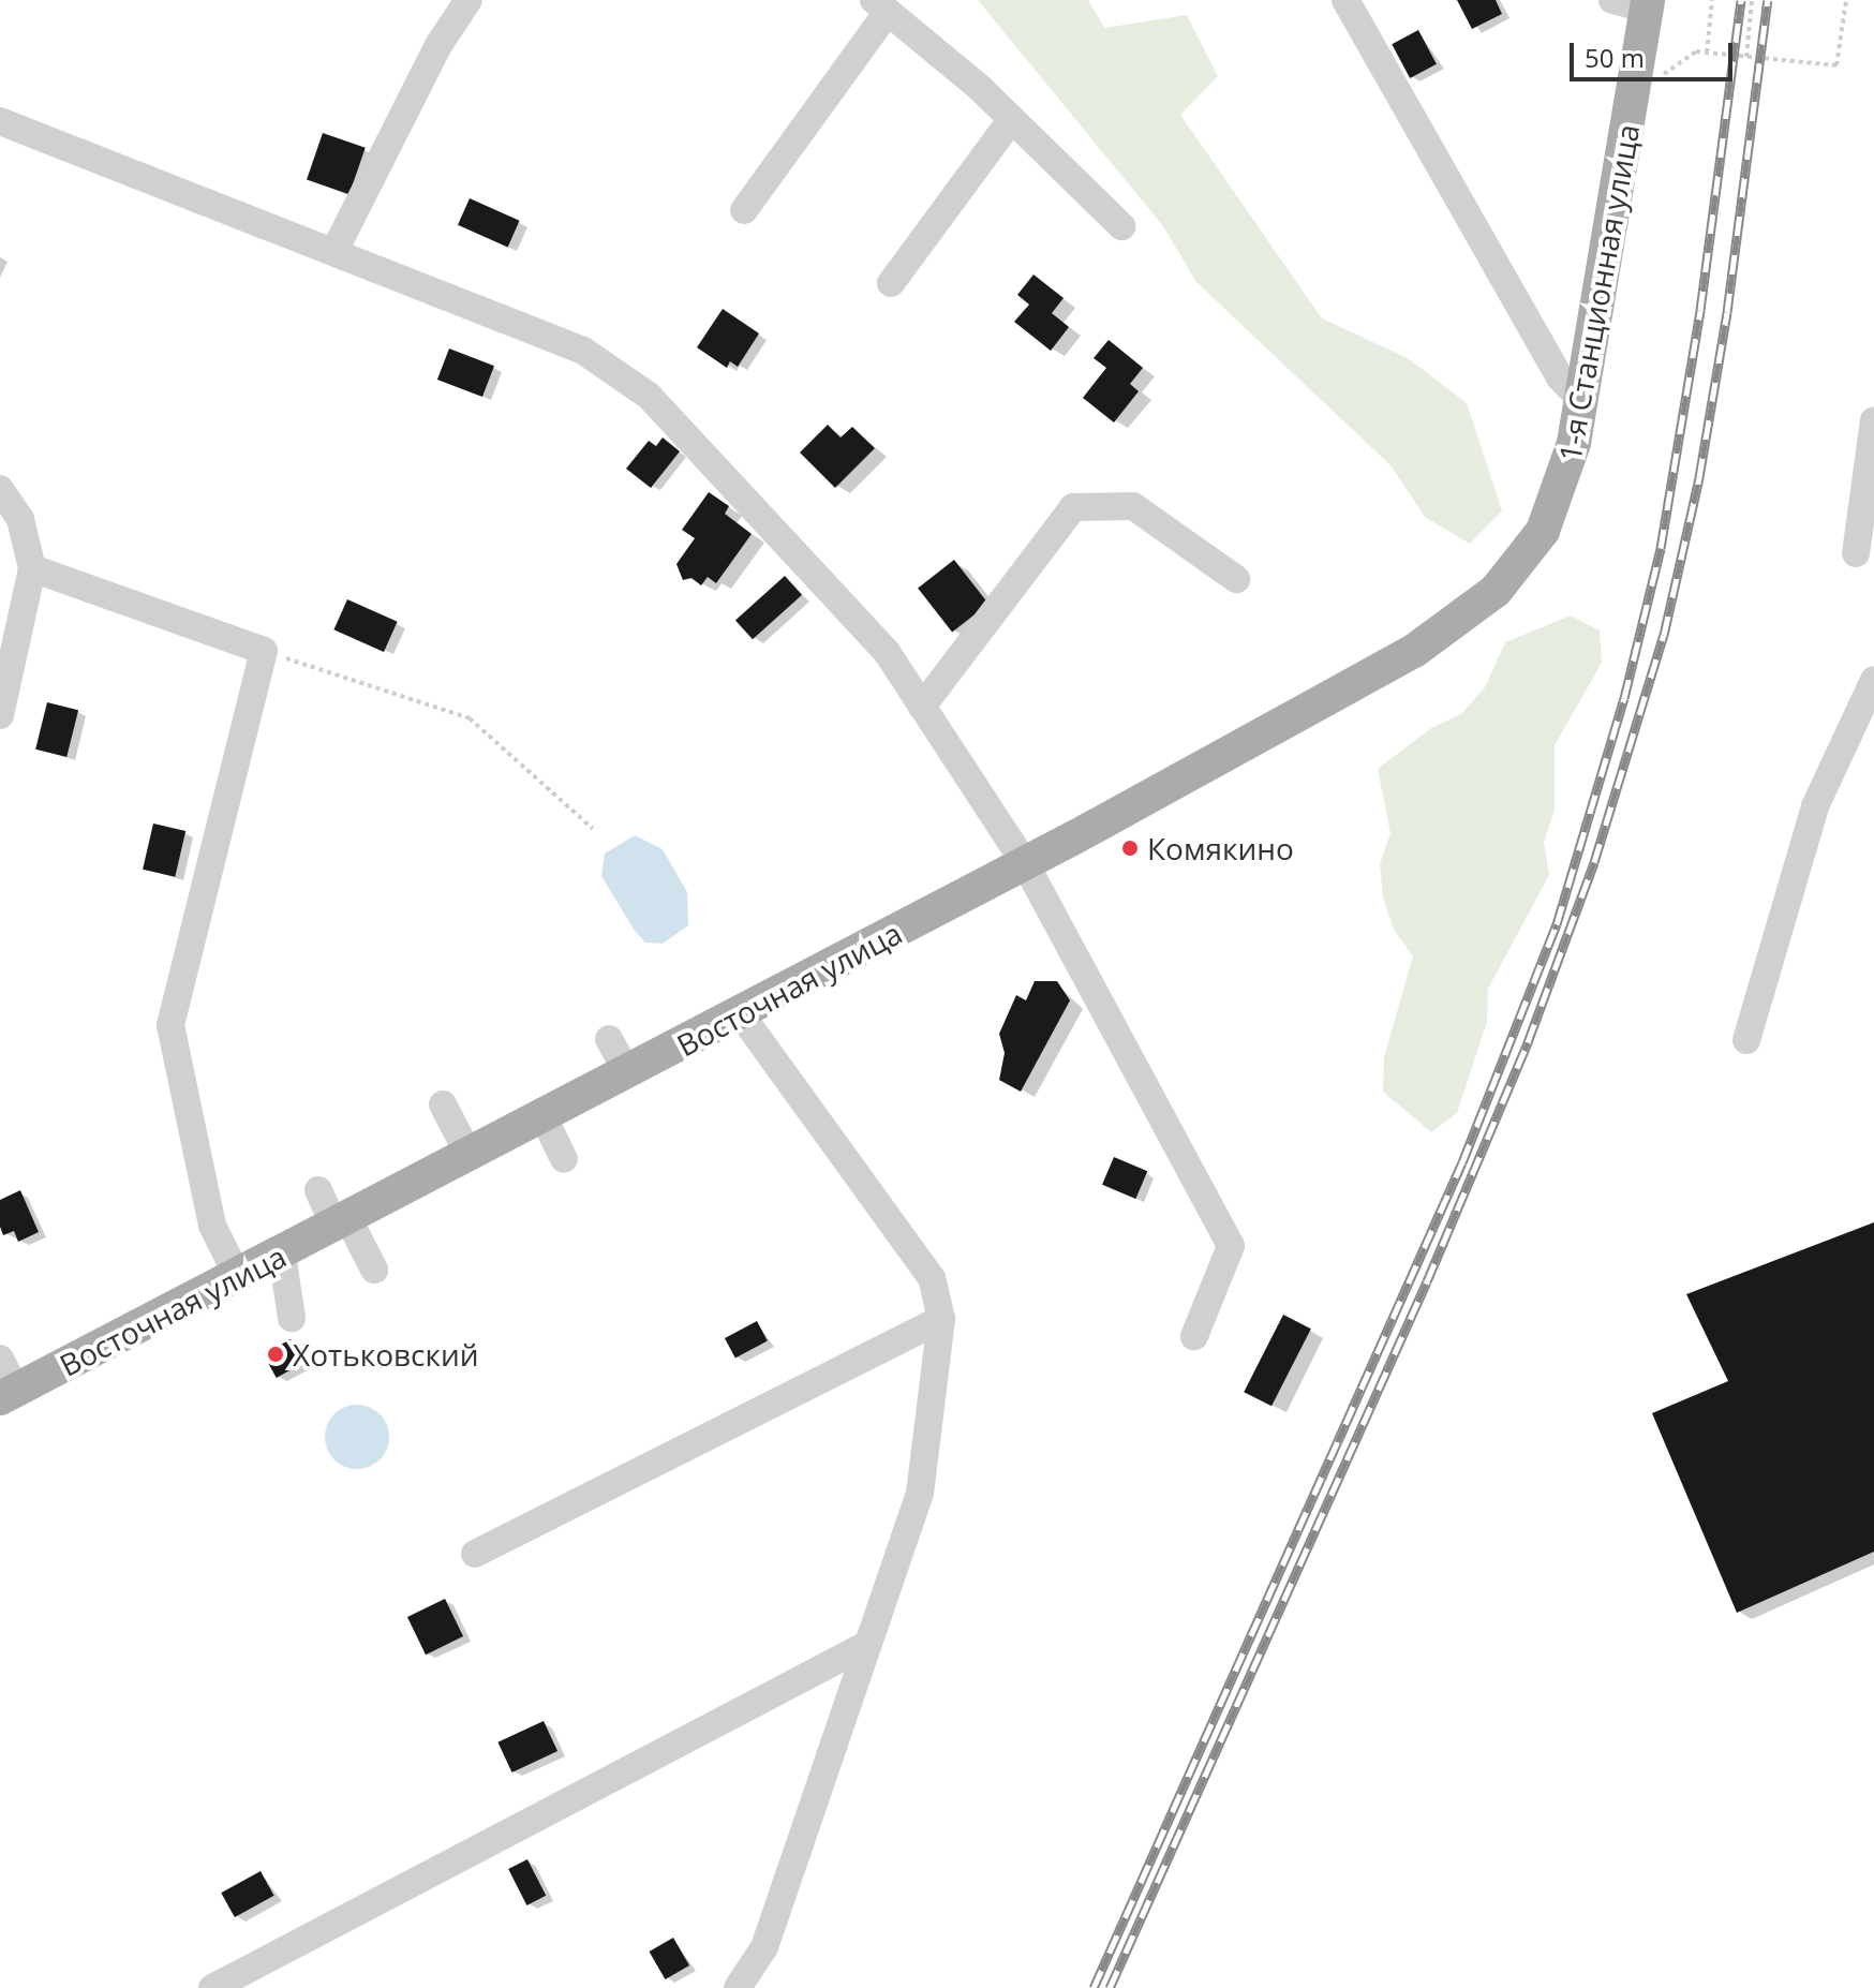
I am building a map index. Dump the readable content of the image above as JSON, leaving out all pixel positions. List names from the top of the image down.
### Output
{
  "streets": {
    "main road": ["1-я Станционная улица", "Восточная улица"]
  },
  "crossings": [
    ["1-я Станционная улица", "Восточная улица"]
  ],
  "places": ["Комякино", "Хотьковский"],
  "scale_bar": "50 m"
}
